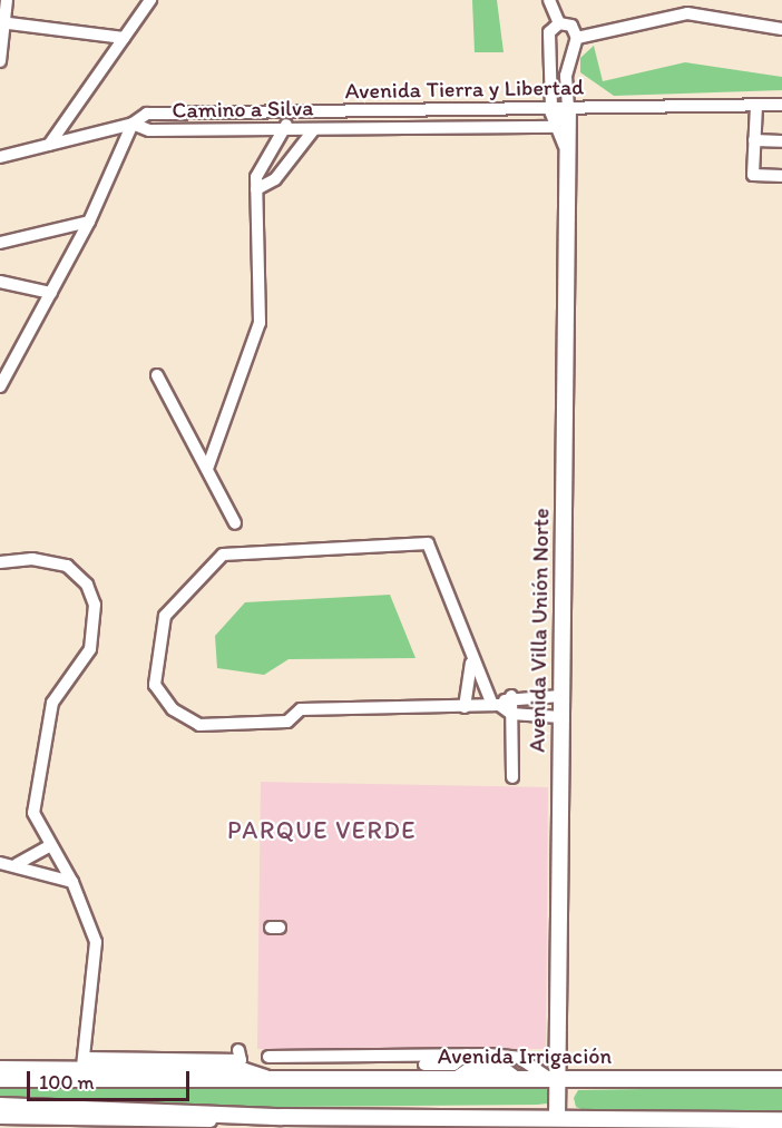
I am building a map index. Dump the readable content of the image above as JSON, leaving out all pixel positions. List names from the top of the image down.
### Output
{
  "streets": {
    "main road": ["Avenida Villa Unión Norte", "Avenida Irrigación"],
    "street": ["Avenida Tierra y Libertad", "Camino a Silva"]
  },
  "crossings": [
    ["Avenida Tierra y Libertad", "Camino a Silva"],
    ["Avenida Tierra y Libertad", "Avenida Villa Unión Norte"],
    ["Camino a Silva", "Avenida Villa Unión Norte"],
    ["Avenida Villa Unión Norte", "Avenida Irrigación"]
  ],
  "districts": ["PARQUE VERDE"],
  "scale_bar": "100 m"
}
